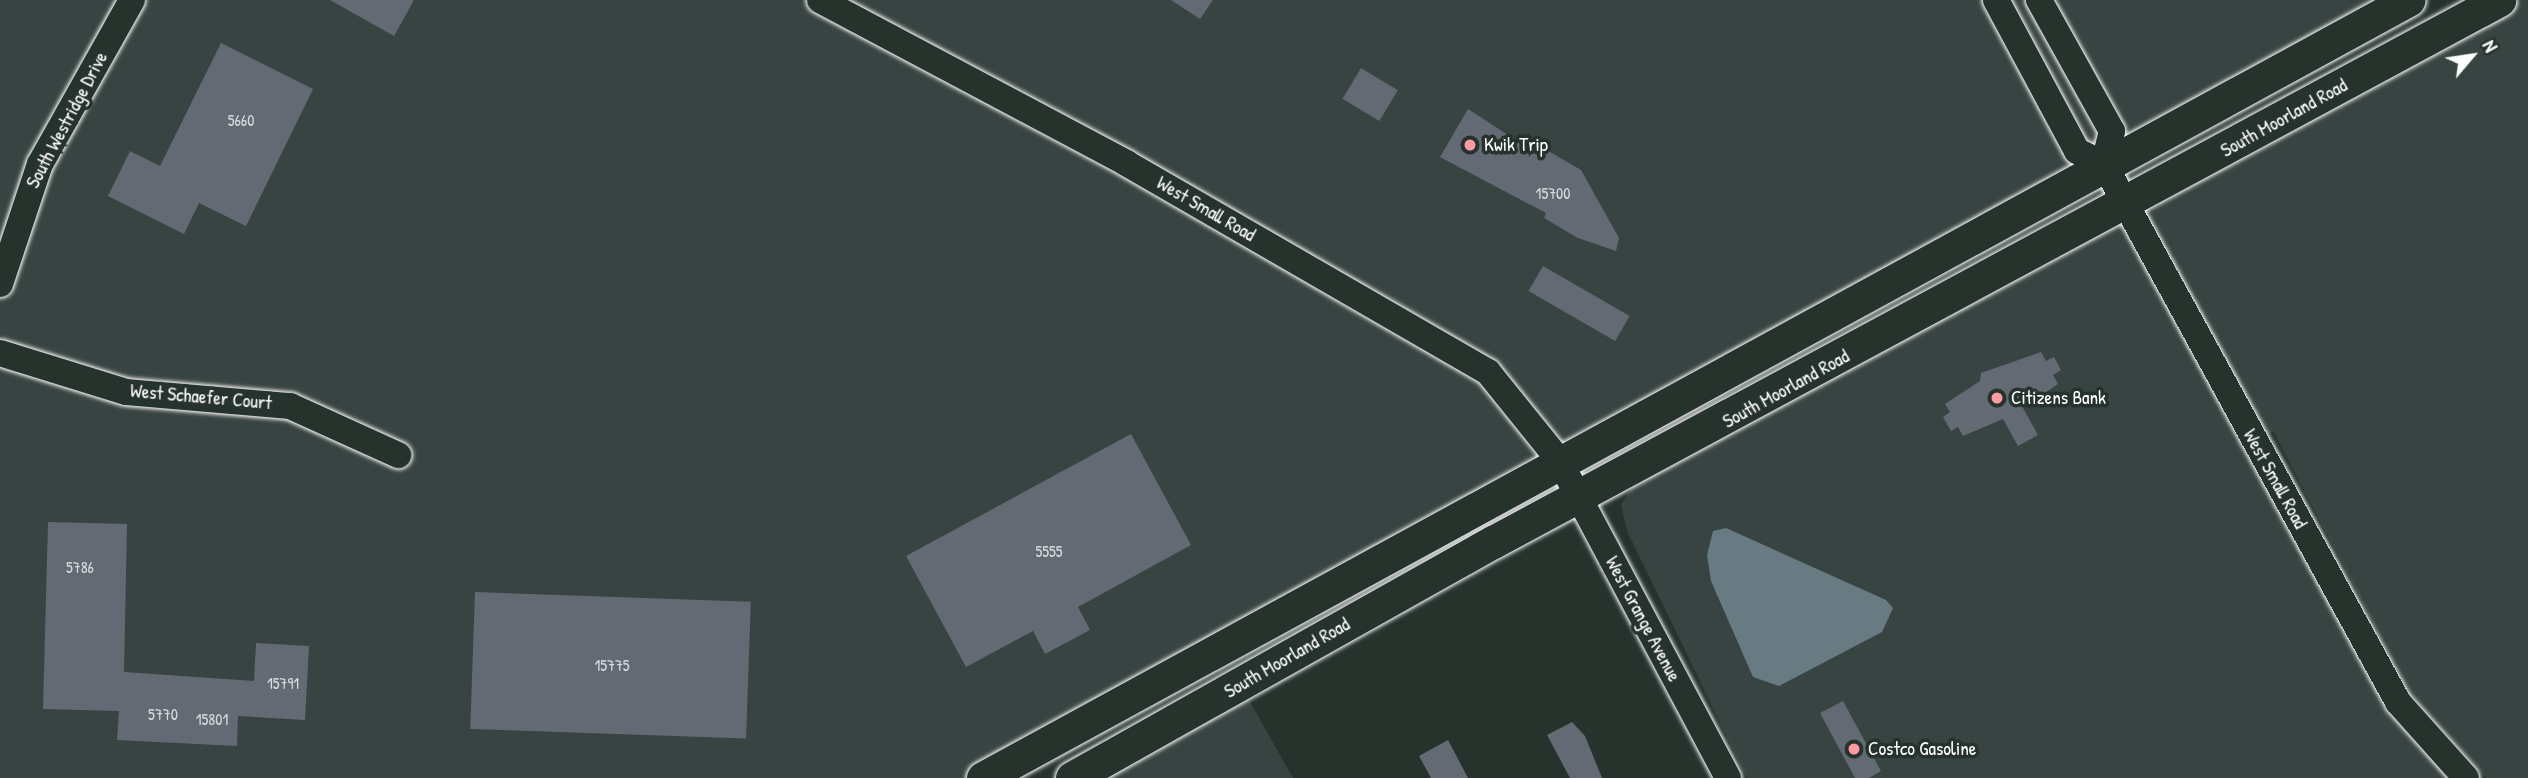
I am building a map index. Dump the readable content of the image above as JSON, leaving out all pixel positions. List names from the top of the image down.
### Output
{
  "streets": {
    "main road": ["South Moorland Road"],
    "street": [
      "South Westridge Drive",
      "West Small Road",
      "West Schaefer Court",
      "West Grange Avenue"
    ]
  },
  "crossings": [
    ["South Moorland Road", "West Small Road"],
    ["South Moorland Road", "West Grange Avenue"],
    ["West Small Road", "West Grange Avenue"]
  ],
  "places": ["Kwik Trip", "Citizens Bank", "Costco Gasoline"],
  "house_numbers": [
    "5660",
    "15700",
    "5555",
    "5786",
    "15775",
    "15791",
    "5770",
    "15801"
  ],
  "north": "top right"
}
